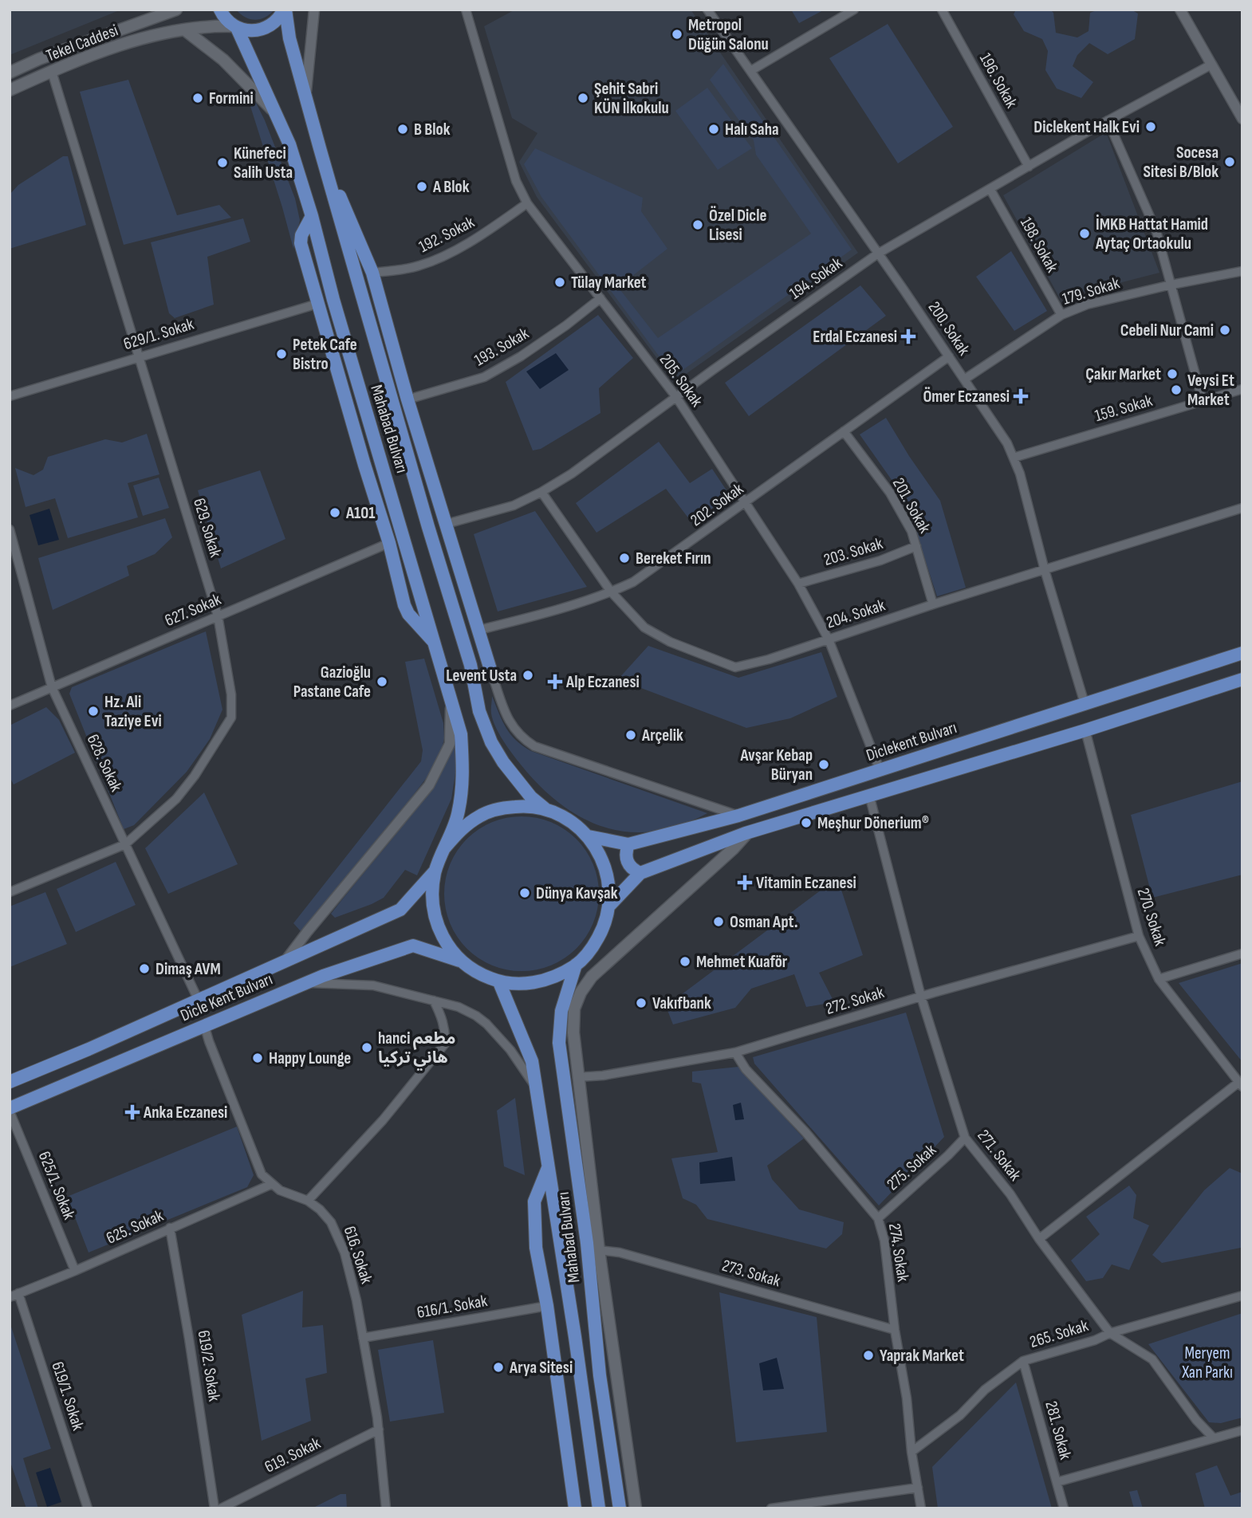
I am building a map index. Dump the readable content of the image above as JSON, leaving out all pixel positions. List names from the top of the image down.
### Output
{
  "streets": {
    "main road": [
      "Tekel Caddesi",
      "Mahabad Bulvarı",
      "Diclekent Bulvarı",
      "Dicle Kent Bulvarı"
    ],
    "street": [
      "196. Sokak",
      "192. Sokak",
      "198. Sokak",
      "194. Sokak",
      "179. Sokak",
      "200. Sokak",
      "629/1. Sokak",
      "193. Sokak",
      "205. Sokak",
      "159. Sokak",
      "202. Sokak",
      "201. Sokak",
      "629. Sokak",
      "203. Sokak",
      "627. Sokak",
      "204. Sokak",
      "628. Sokak",
      "270. Sokak",
      "272. Sokak",
      "271. Sokak",
      "275. Sokak",
      "625/1. Sokak",
      "625. Sokak",
      "274. Sokak",
      "616. Sokak",
      "273. Sokak",
      "616/1. Sokak",
      "265. Sokak",
      "619/2. Sokak",
      "619/1. Sokak",
      "281. Sokak",
      "619. Sokak"
    ]
  },
  "crossings": [
    ["Tekel Caddesi", "Mahabad Bulvarı"],
    ["Tekel Caddesi", "629. Sokak"],
    ["196. Sokak", "194. Sokak"],
    ["192. Sokak", "205. Sokak"],
    ["198. Sokak", "194. Sokak"],
    ["198. Sokak", "179. Sokak"],
    ["194. Sokak", "200. Sokak"],
    ["194. Sokak", "205. Sokak"],
    ["194. Sokak", "204. Sokak"],
    ["179. Sokak", "200. Sokak"],
    ["200. Sokak", "159. Sokak"],
    ["200. Sokak", "202. Sokak"],
    ["200. Sokak", "204. Sokak"],
    ["200. Sokak", "Diclekent Bulvarı"],
    ["629/1. Sokak", "629. Sokak"],
    ["193. Sokak", "205. Sokak"],
    ["205. Sokak", "202. Sokak"],
    ["205. Sokak", "203. Sokak"],
    ["205. Sokak", "204. Sokak"],
    ["205. Sokak", "Diclekent Bulvarı"],
    ["Mahabad Bulvarı", "Diclekent Bulvarı"],
    ["Mahabad Bulvarı", "Dicle Kent Bulvarı"],
    ["202. Sokak", "201. Sokak"],
    ["202. Sokak", "204. Sokak"],
    ["201. Sokak", "203. Sokak"],
    ["201. Sokak", "204. Sokak"],
    ["629. Sokak", "627. Sokak"],
    ["629. Sokak", "628. Sokak"],
    ["627. Sokak", "628. Sokak"],
    ["Diclekent Bulvarı", "Dicle Kent Bulvarı"],
    ["628. Sokak", "Dicle Kent Bulvarı"],
    ["270. Sokak", "272. Sokak"],
    ["Dicle Kent Bulvarı", "625/1. Sokak"],
    ["Dicle Kent Bulvarı", "616. Sokak"],
    ["272. Sokak", "271. Sokak"],
    ["272. Sokak", "274. Sokak"],
    ["271. Sokak", "275. Sokak"],
    ["271. Sokak", "265. Sokak"],
    ["275. Sokak", "274. Sokak"],
    ["625/1. Sokak", "625. Sokak"],
    ["625. Sokak", "616. Sokak"],
    ["625. Sokak", "619/2. Sokak"],
    ["625. Sokak", "619/1. Sokak"],
    ["274. Sokak", "273. Sokak"],
    ["274. Sokak", "265. Sokak"],
    ["616. Sokak", "616/1. Sokak"],
    ["616. Sokak", "619. Sokak"],
    ["265. Sokak", "281. Sokak"]
  ],
  "parks": ["Meryem Xan Parkı"],
  "places": {
    "other": [
      "Metropol Düğün Salonu",
      "Formini",
      "Şehit Sabri KÜN İlkokulu",
      "Diclekent Halk Evi",
      "B Blok",
      "Halı Saha",
      "Socesa Sitesi B/Blok",
      "Künefeci Salih Usta",
      "A Blok",
      "Özel Dicle Lisesi",
      "İMKB Hattat Hamid Aytaç Ortaokulu",
      "Tülay Market",
      "Cebeli Nur Cami",
      "Petek Cafe Bistro",
      "Çakır Market",
      "Veysi Et Market",
      "A101",
      "Bereket Fırın",
      "Levent Usta",
      "Gazioğlu Pastane Cafe",
      "Hz. Ali Taziye Evi",
      "Arçelik",
      "Avşar Kebap Büryan",
      "Meşhur Dönerium®",
      "Dünya Kavşak",
      "Osman Apt.",
      "Mehmet Kuaför",
      "Dimaş AVM",
      "Vakıfbank",
      "hanci مطعم هاني تركيا",
      "Happy Lounge",
      "Yaprak Market",
      "Arya Sitesi"
    ],
    "health": [
      "Erdal Eczanesi",
      "Ömer Eczanesi",
      "Alp Eczanesi",
      "Vitamin Eczanesi",
      "Anka Eczanesi"
    ]
  }
}
